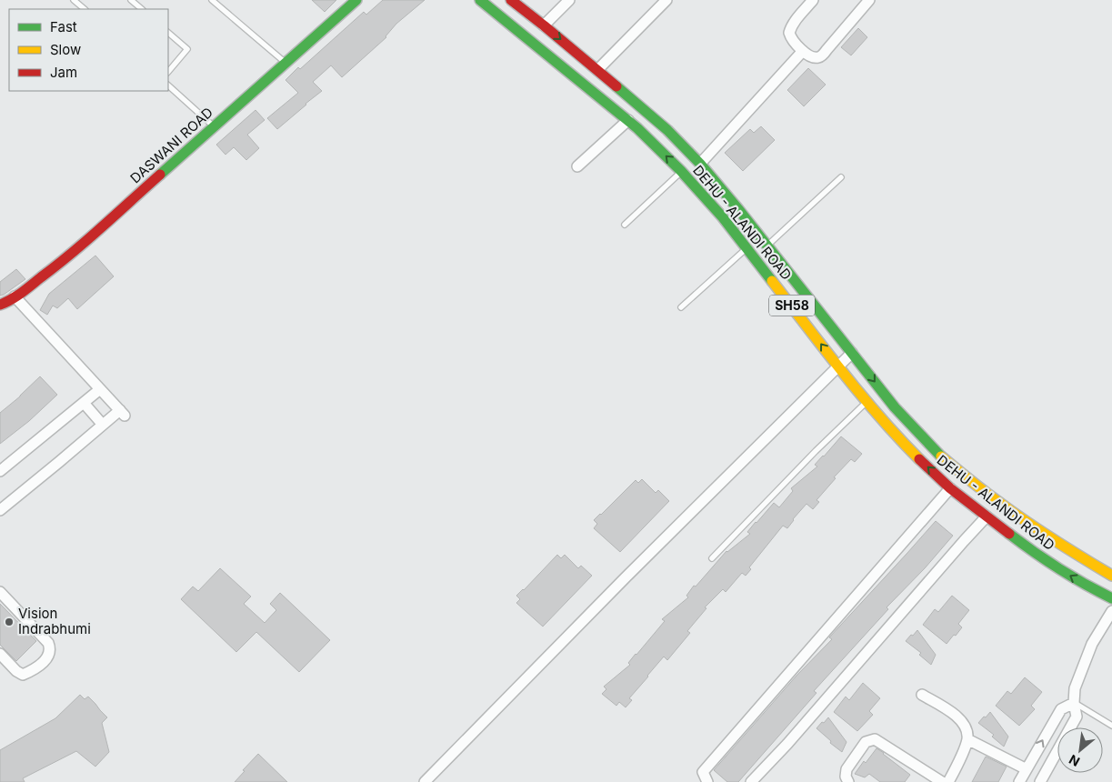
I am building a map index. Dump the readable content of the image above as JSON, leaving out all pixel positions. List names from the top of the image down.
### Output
{
  "streets": {
    "main road": ["DASWANI ROAD", "DEHU - ALANDI ROAD", "SH58"]
  },
  "places": ["Vision Indrabhumi"],
  "legend": ["Fast", "Slow", "Jam"],
  "north": "bottom left"
}
